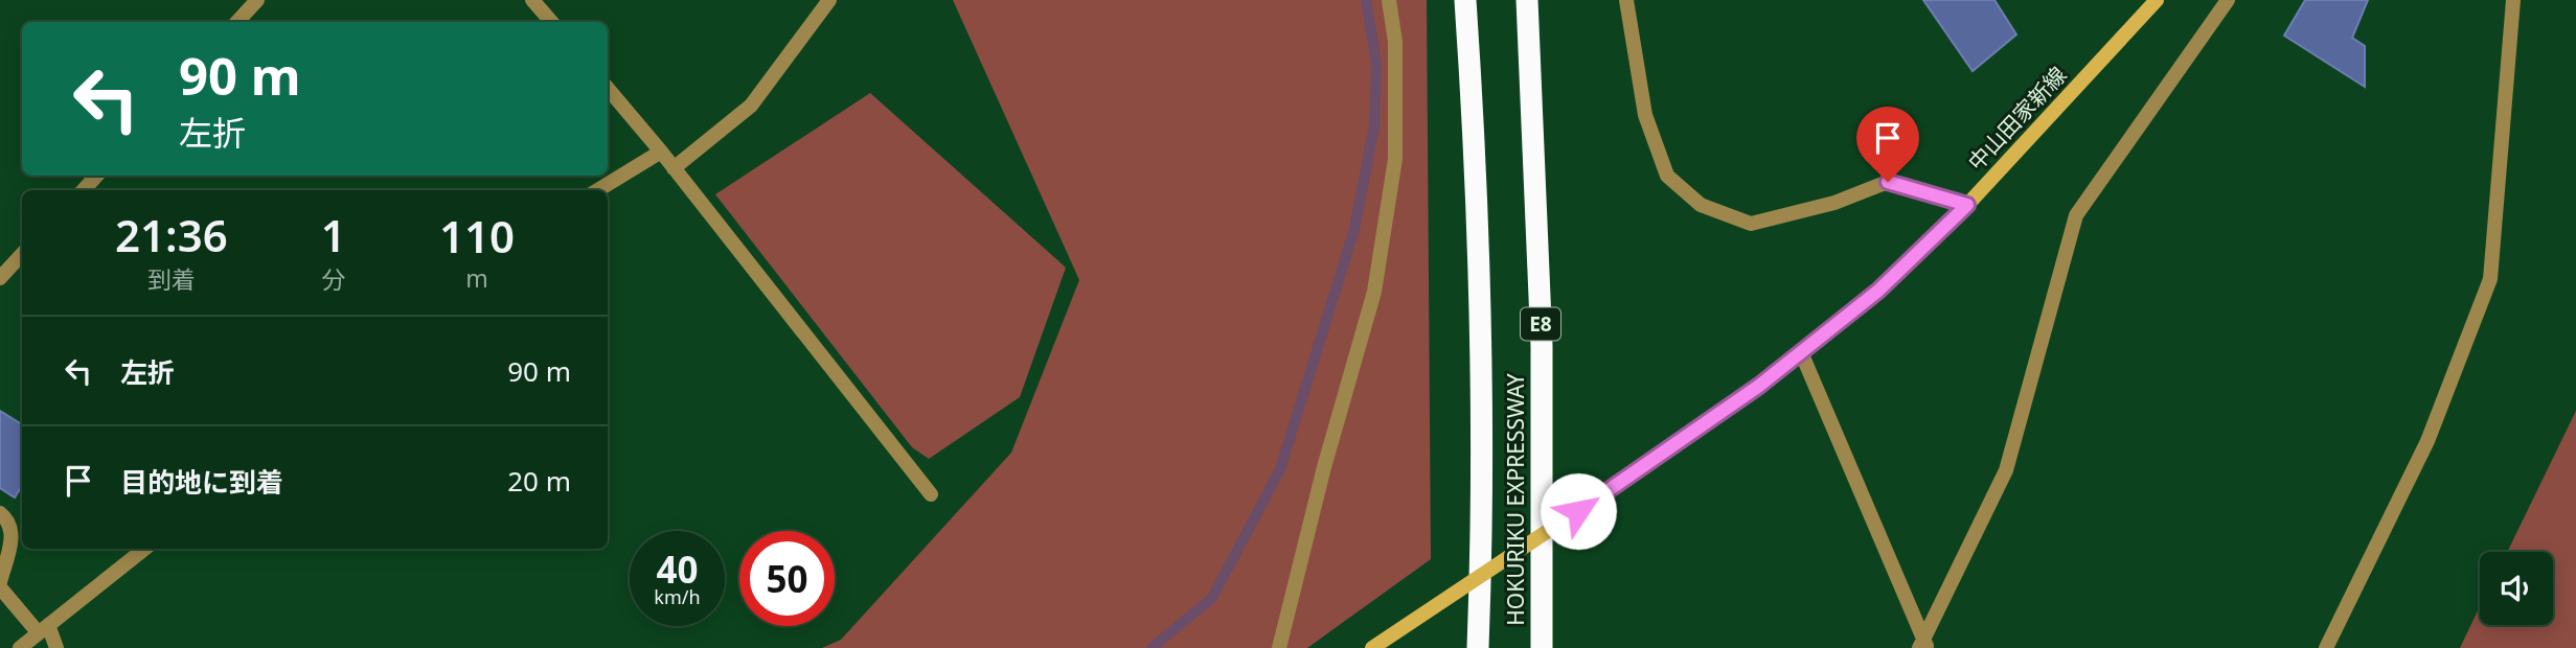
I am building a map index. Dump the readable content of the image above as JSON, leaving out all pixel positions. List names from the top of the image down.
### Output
{
  "streets": {
    "highway": ["E8", "HOKURIKU EXPRESSWAY"],
    "main road": ["中山田家新線"]
  },
  "page": {
    "turn": ["90 m", "左折"],
    "eta": [
      "21:36",
      "到着",
      "1",
      "分",
      "110",
      "m"
    ],
    "list": [
      {
        "name": "左折",
        "value": "90 m"
      },
      {
        "name": "目的地に到着",
        "value": "20 m"
      }
    ],
    "speed": "40 km/h",
    "limit": "50"
  }
}
